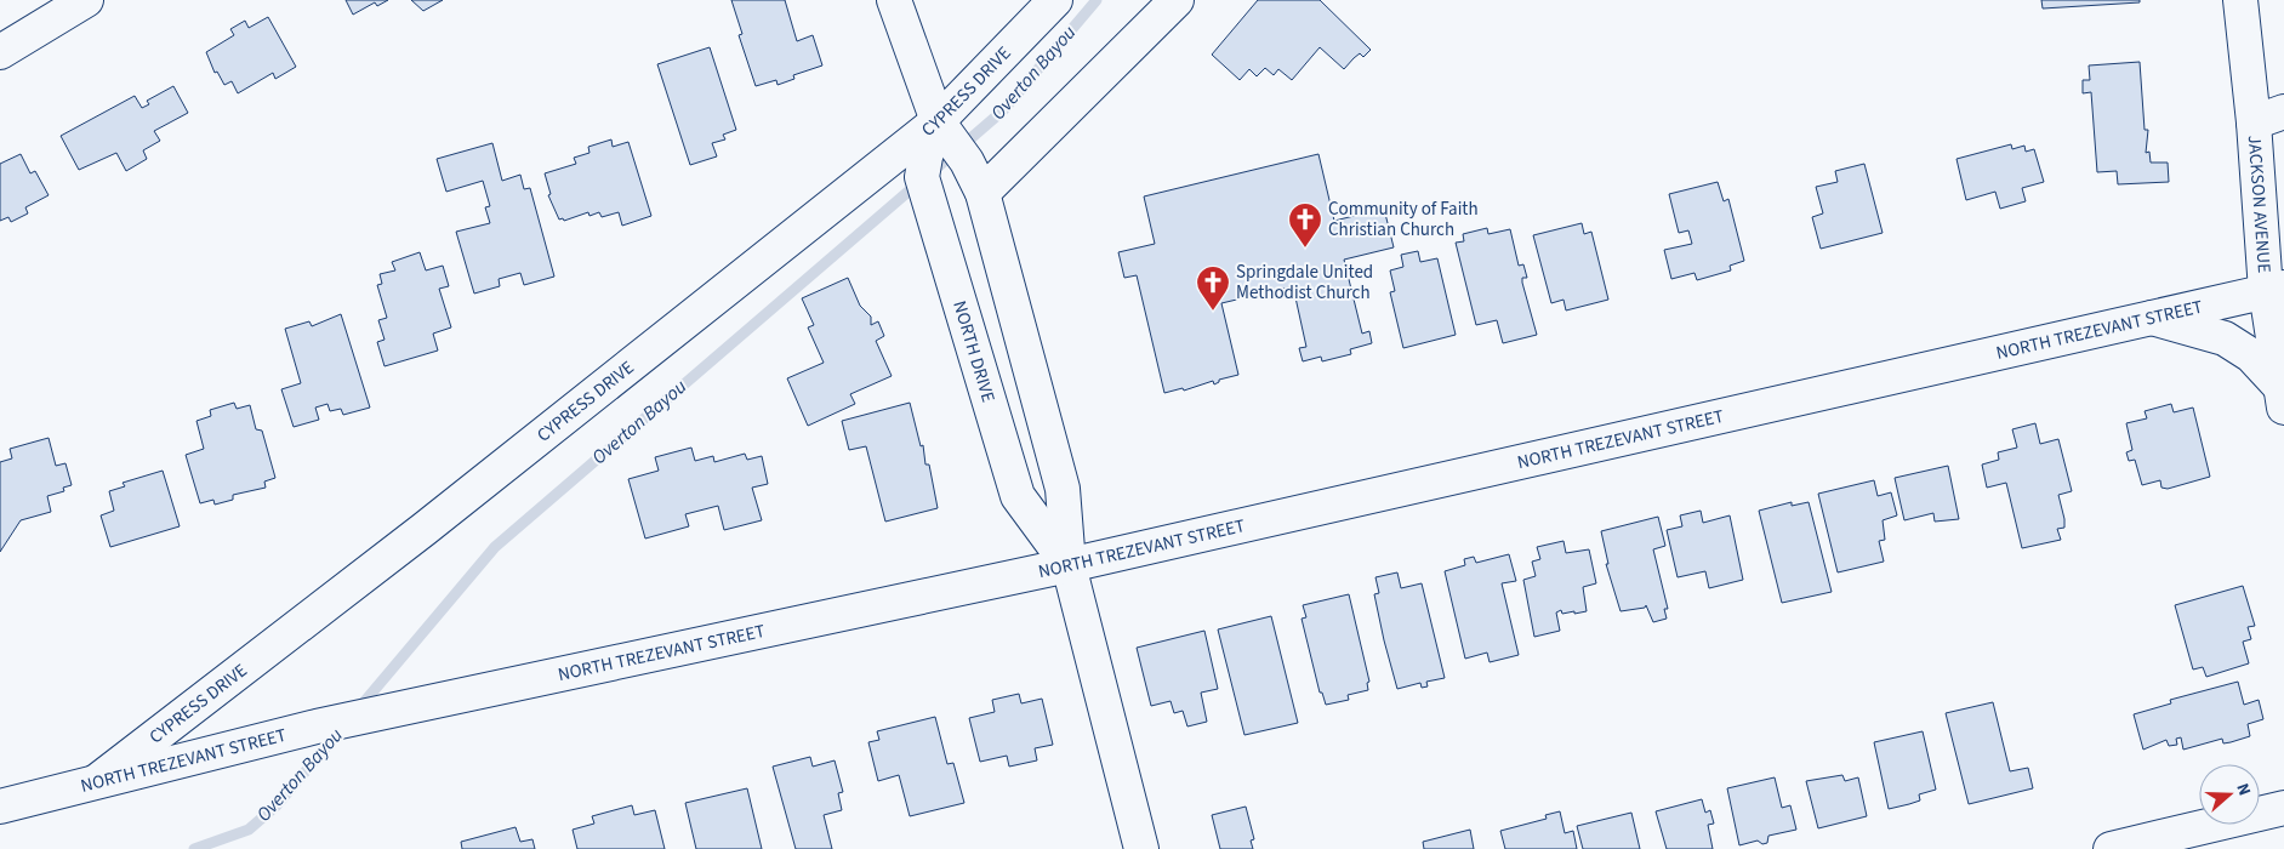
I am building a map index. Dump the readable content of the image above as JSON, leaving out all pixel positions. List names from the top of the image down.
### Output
{
  "streets": {
    "street": [
      "CYPRESS DRIVE",
      "JACKSON AVENUE",
      "NORTH TREZEVANT STREET",
      "NORTH DRIVE"
    ]
  },
  "crossings": [
    ["CYPRESS DRIVE", "NORTH TREZEVANT STREET"],
    ["CYPRESS DRIVE", "NORTH DRIVE"],
    ["JACKSON AVENUE", "NORTH TREZEVANT STREET"],
    ["NORTH TREZEVANT STREET", "NORTH DRIVE"]
  ],
  "water": ["Overton Bayou"],
  "places": {
    "church": ["Community of Faith Christian Church", "Springdale United Methodist Church"]
  },
  "north": "right"
}
